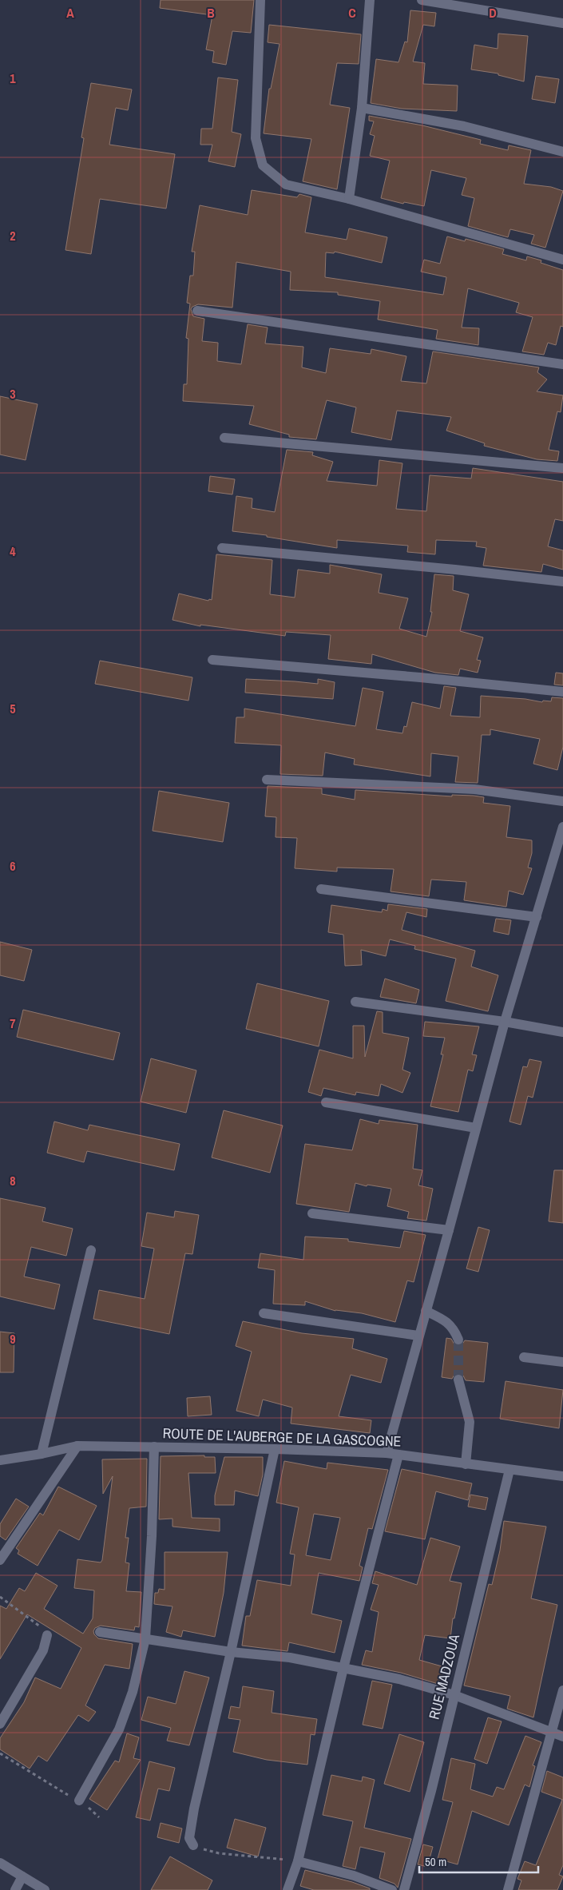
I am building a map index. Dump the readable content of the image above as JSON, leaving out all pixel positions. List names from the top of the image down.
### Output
{
  "streets": {
    "street": ["ROUTE DE L'AUBERGE DE LA GASCOGNE", "RUE MADZOUA"]
  },
  "crossings": [
    ["ROUTE DE L'AUBERGE DE LA GASCOGNE", "RUE MADZOUA"]
  ],
  "scale_bar": "50 m",
  "grid": {
    "columns": [
      "A",
      "B",
      "C",
      "D"
    ],
    "rows": [
      "1",
      "2",
      "3",
      "4",
      "5",
      "6",
      "7",
      "8",
      "9"
    ]
  }
}
